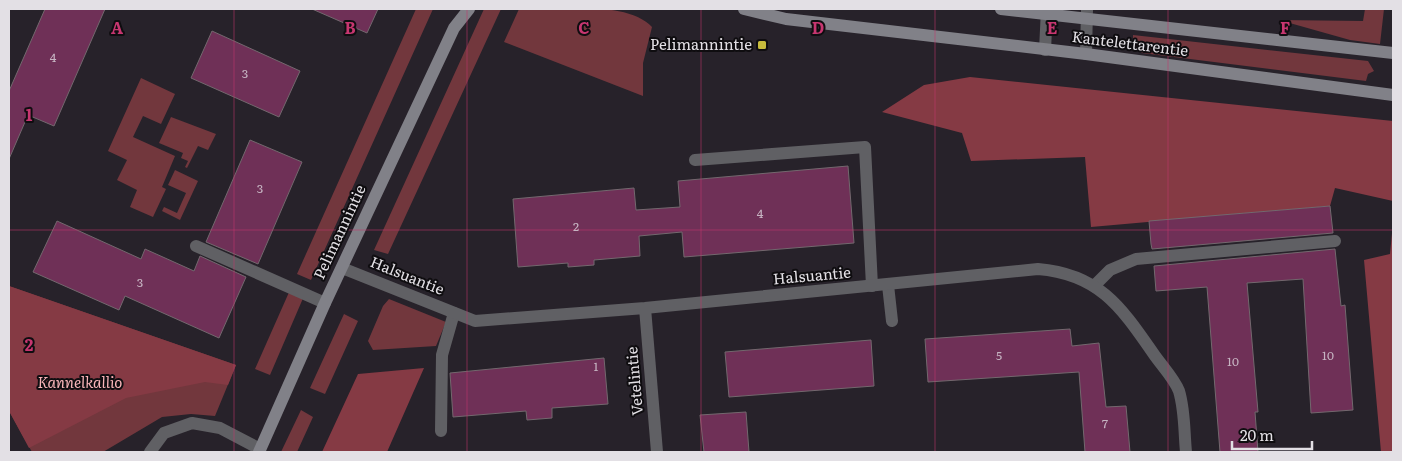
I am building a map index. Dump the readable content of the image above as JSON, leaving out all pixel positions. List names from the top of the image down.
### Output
{
  "streets": {
    "main road": ["Kantelettarentie", "Pelimannintie"],
    "street": ["Halsuantie", "Vetelintie"]
  },
  "crossings": [
    ["Pelimannintie", "Halsuantie"],
    ["Halsuantie", "Vetelintie"]
  ],
  "parks": ["Kannelkallio"],
  "places": {
    "transit": ["Pelimannintie"]
  },
  "house_numbers": [
    "4",
    "3",
    "3",
    "4",
    "2",
    "3",
    "5",
    "10",
    "10",
    "1",
    "7"
  ],
  "scale_bar": "20 m",
  "grid": {
    "columns": [
      "A",
      "B",
      "C",
      "D",
      "E",
      "F"
    ],
    "rows": ["1", "2"]
  }
}
